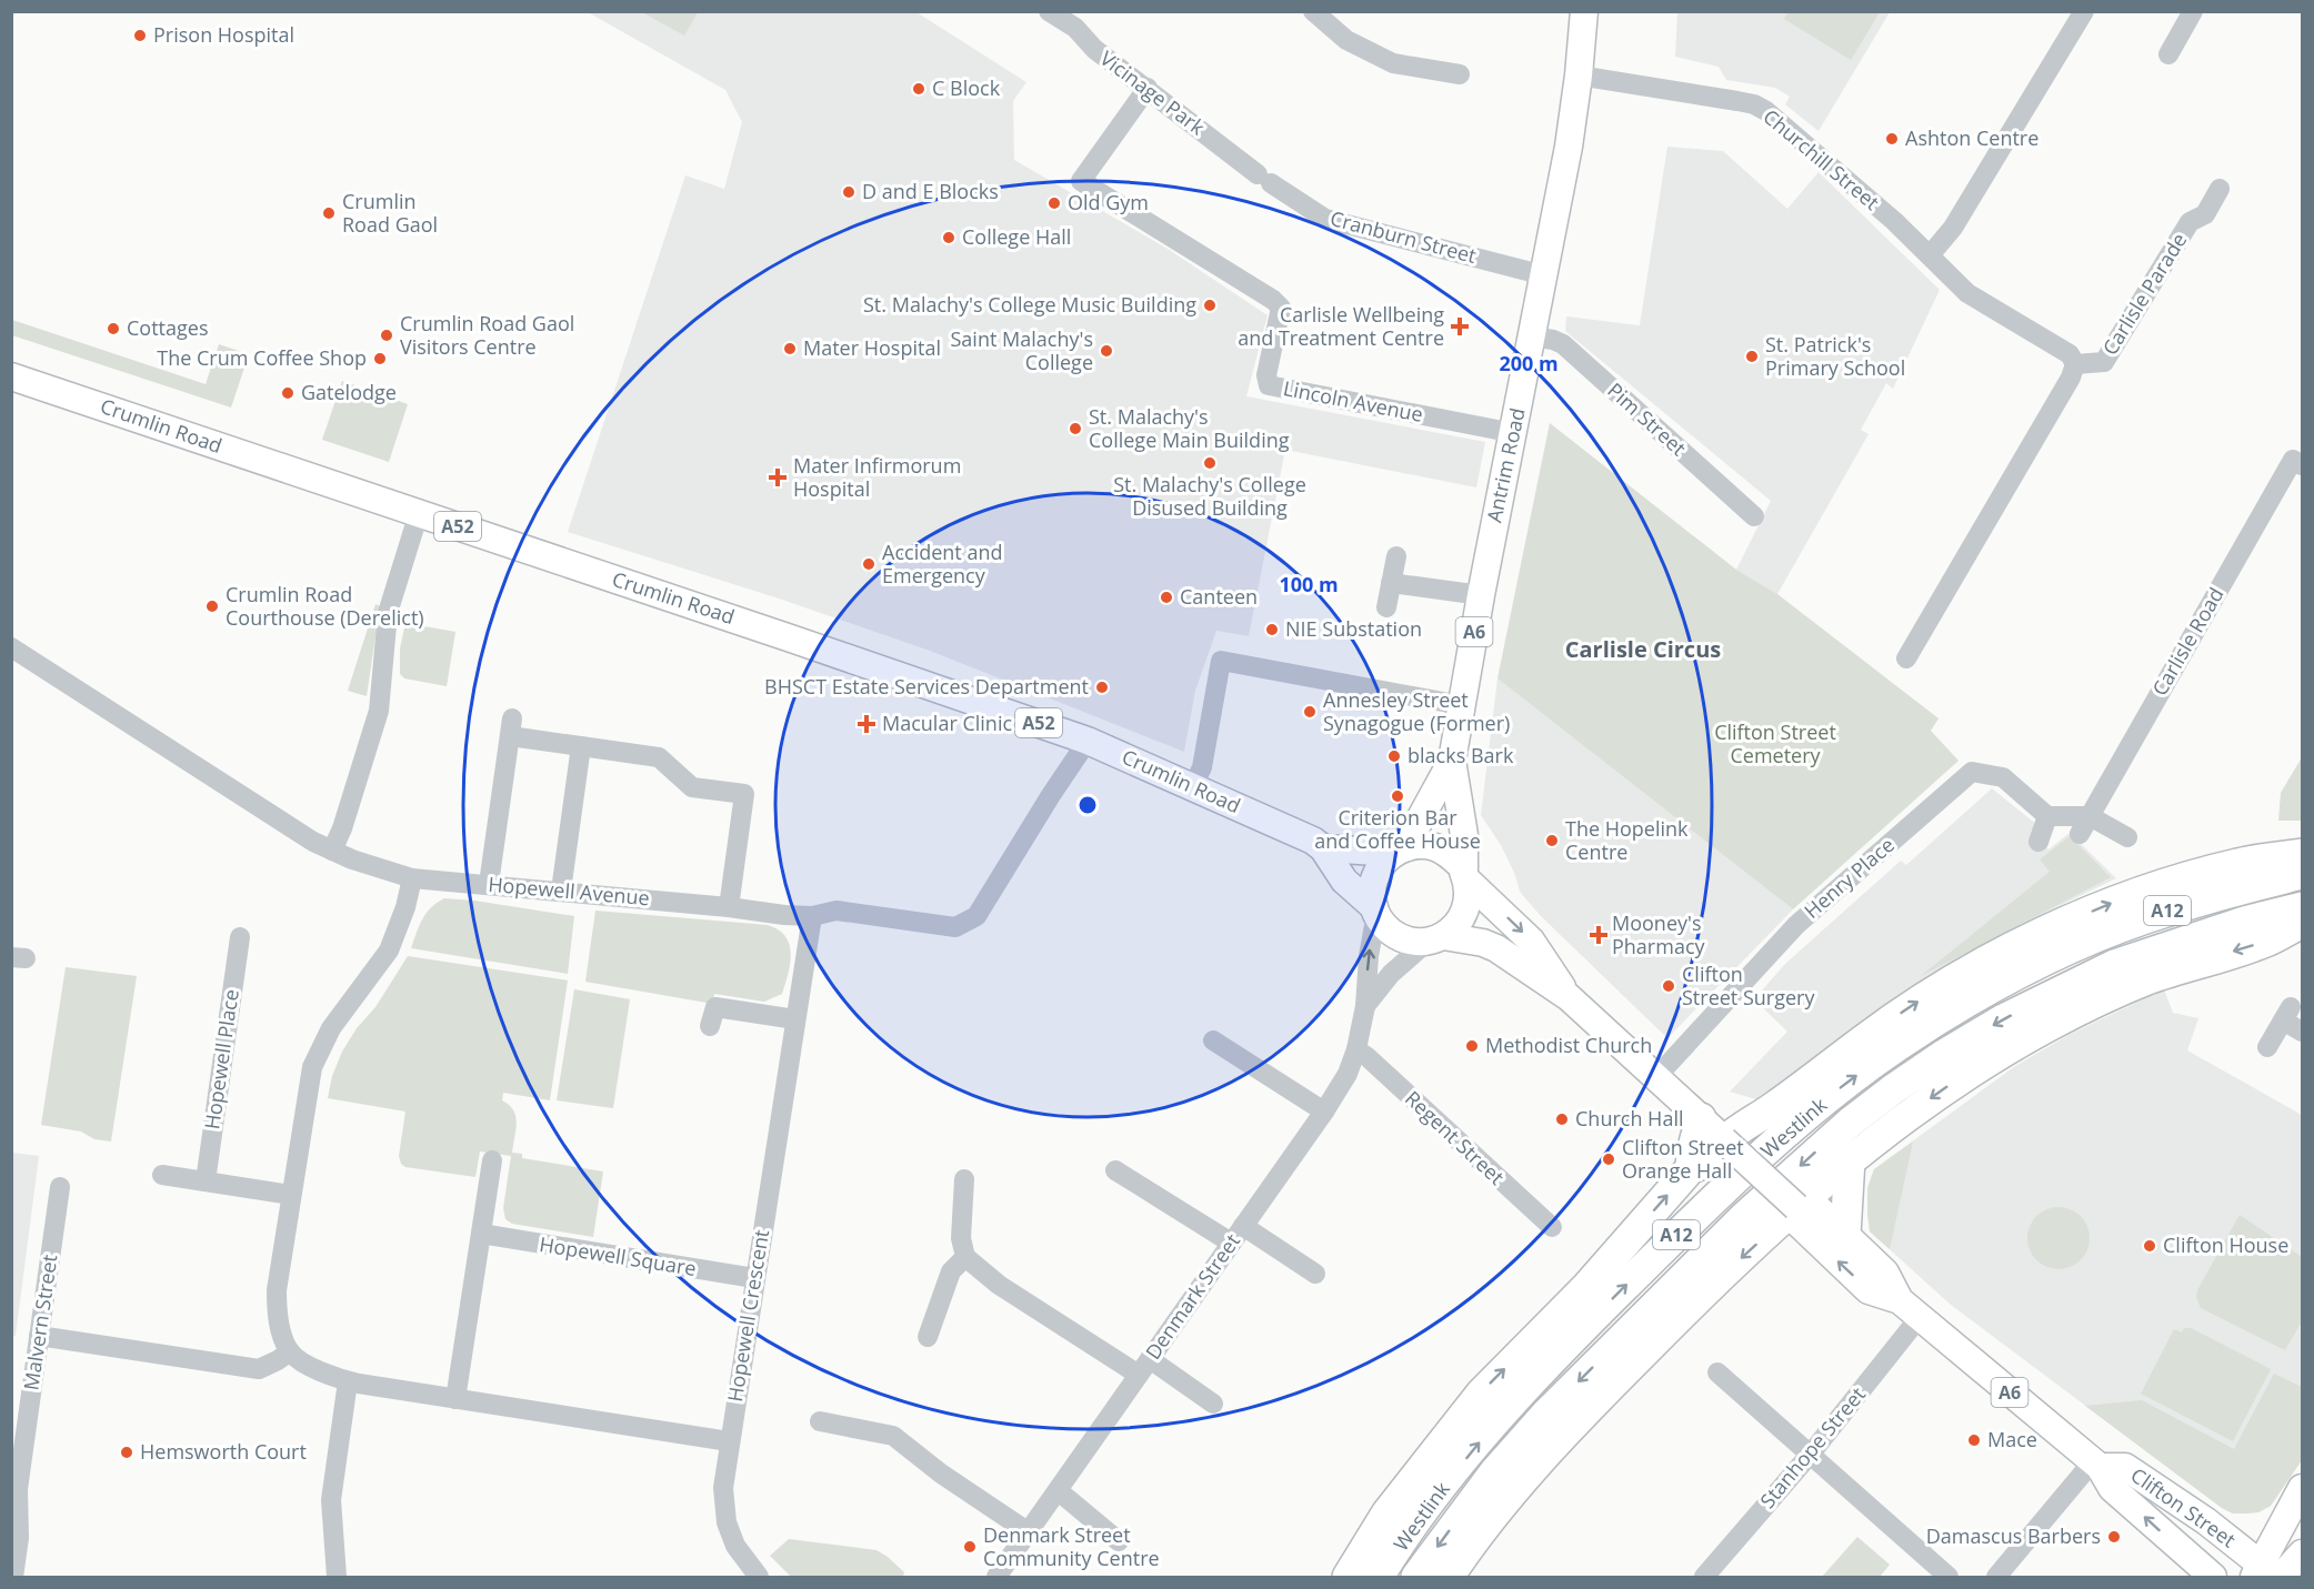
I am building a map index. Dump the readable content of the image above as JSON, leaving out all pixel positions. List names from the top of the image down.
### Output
{
  "streets": {
    "highway": ["A12", "Westlink"],
    "main road": [
      "Crumlin Road",
      "Antrim Road",
      "A52",
      "A6",
      "Clifton Street"
    ],
    "street": [
      "Vicinage Park",
      "Churchill Street",
      "Cranburn Street",
      "Carlisle Parade",
      "Lincoln Avenue",
      "Pim Street",
      "Carlisle Road",
      "Henry Place",
      "Hopewell Avenue",
      "Hopewell Place",
      "Regent Street",
      "Hopewell Square",
      "Denmark Street",
      "Hopewell Crescent",
      "Malvern Street",
      "Stanhope Street"
    ]
  },
  "crossings": [
    ["Vicinage Park", "Cranburn Street"],
    ["Vicinage Park", "Lincoln Avenue"],
    ["Churchill Street", "Carlisle Parade"],
    ["Churchill Street", "Antrim Road"],
    ["Cranburn Street", "Antrim Road"],
    ["Lincoln Avenue", "Antrim Road"],
    ["Pim Street", "Antrim Road"],
    ["Crumlin Road", "Antrim Road"],
    ["Crumlin Road", "A6"],
    ["Crumlin Road", "Hopewell Avenue"],
    ["Crumlin Road", "Denmark Street"],
    ["Crumlin Road", "Clifton Street"],
    ["Antrim Road", "A6"],
    ["Antrim Road", "Denmark Street"],
    ["Antrim Road", "Clifton Street"],
    ["A6", "Denmark Street"],
    ["A6", "Clifton Street"],
    ["Henry Place", "Clifton Street"],
    ["Hopewell Avenue", "Hopewell Crescent"],
    ["Regent Street", "Denmark Street"],
    ["Hopewell Square", "Hopewell Crescent"],
    ["Denmark Street", "Clifton Street"],
    ["Stanhope Street", "Clifton Street"]
  ],
  "districts": ["Carlisle Circus"],
  "parks": ["Clifton Street Cemetery"],
  "places": {
    "other": [
      "Prison Hospital",
      "C Block",
      "Ashton Centre",
      "D and E Blocks",
      "Old Gym",
      "Crumlin Road Gaol",
      "College Hall",
      "St. Malachy's College Music Building",
      "Cottages",
      "Crumlin Road Gaol Visitors Centre",
      "Mater Hospital",
      "Saint Malachy's College",
      "St. Patrick's Primary School",
      "The Crum Coffee Shop",
      "Gatelodge",
      "St. Malachy's College Main Building",
      "St. Malachy's College Disused Building",
      "Accident and Emergency",
      "Canteen",
      "Crumlin Road Courthouse (Derelict)",
      "NIE Substation",
      "BHSCT Estate Services Department",
      "Annesley Street Synagogue (Former)",
      "blacks Bark",
      "Criterion Bar and Coffee House",
      "The Hopelink Centre",
      "Clifton Street Surgery",
      "Methodist Church",
      "Church Hall",
      "Clifton Street Orange Hall",
      "Clifton House",
      "Mace",
      "Hemsworth Court",
      "Damascus Barbers",
      "Denmark Street Community Centre"
    ],
    "health": [
      "Carlisle Wellbeing and Treatment Centre",
      "Mater Infirmorum Hospital",
      "Macular Clinic",
      "Mooney's Pharmacy"
    ]
  },
  "rings": ["200 m", "100 m"]
}
